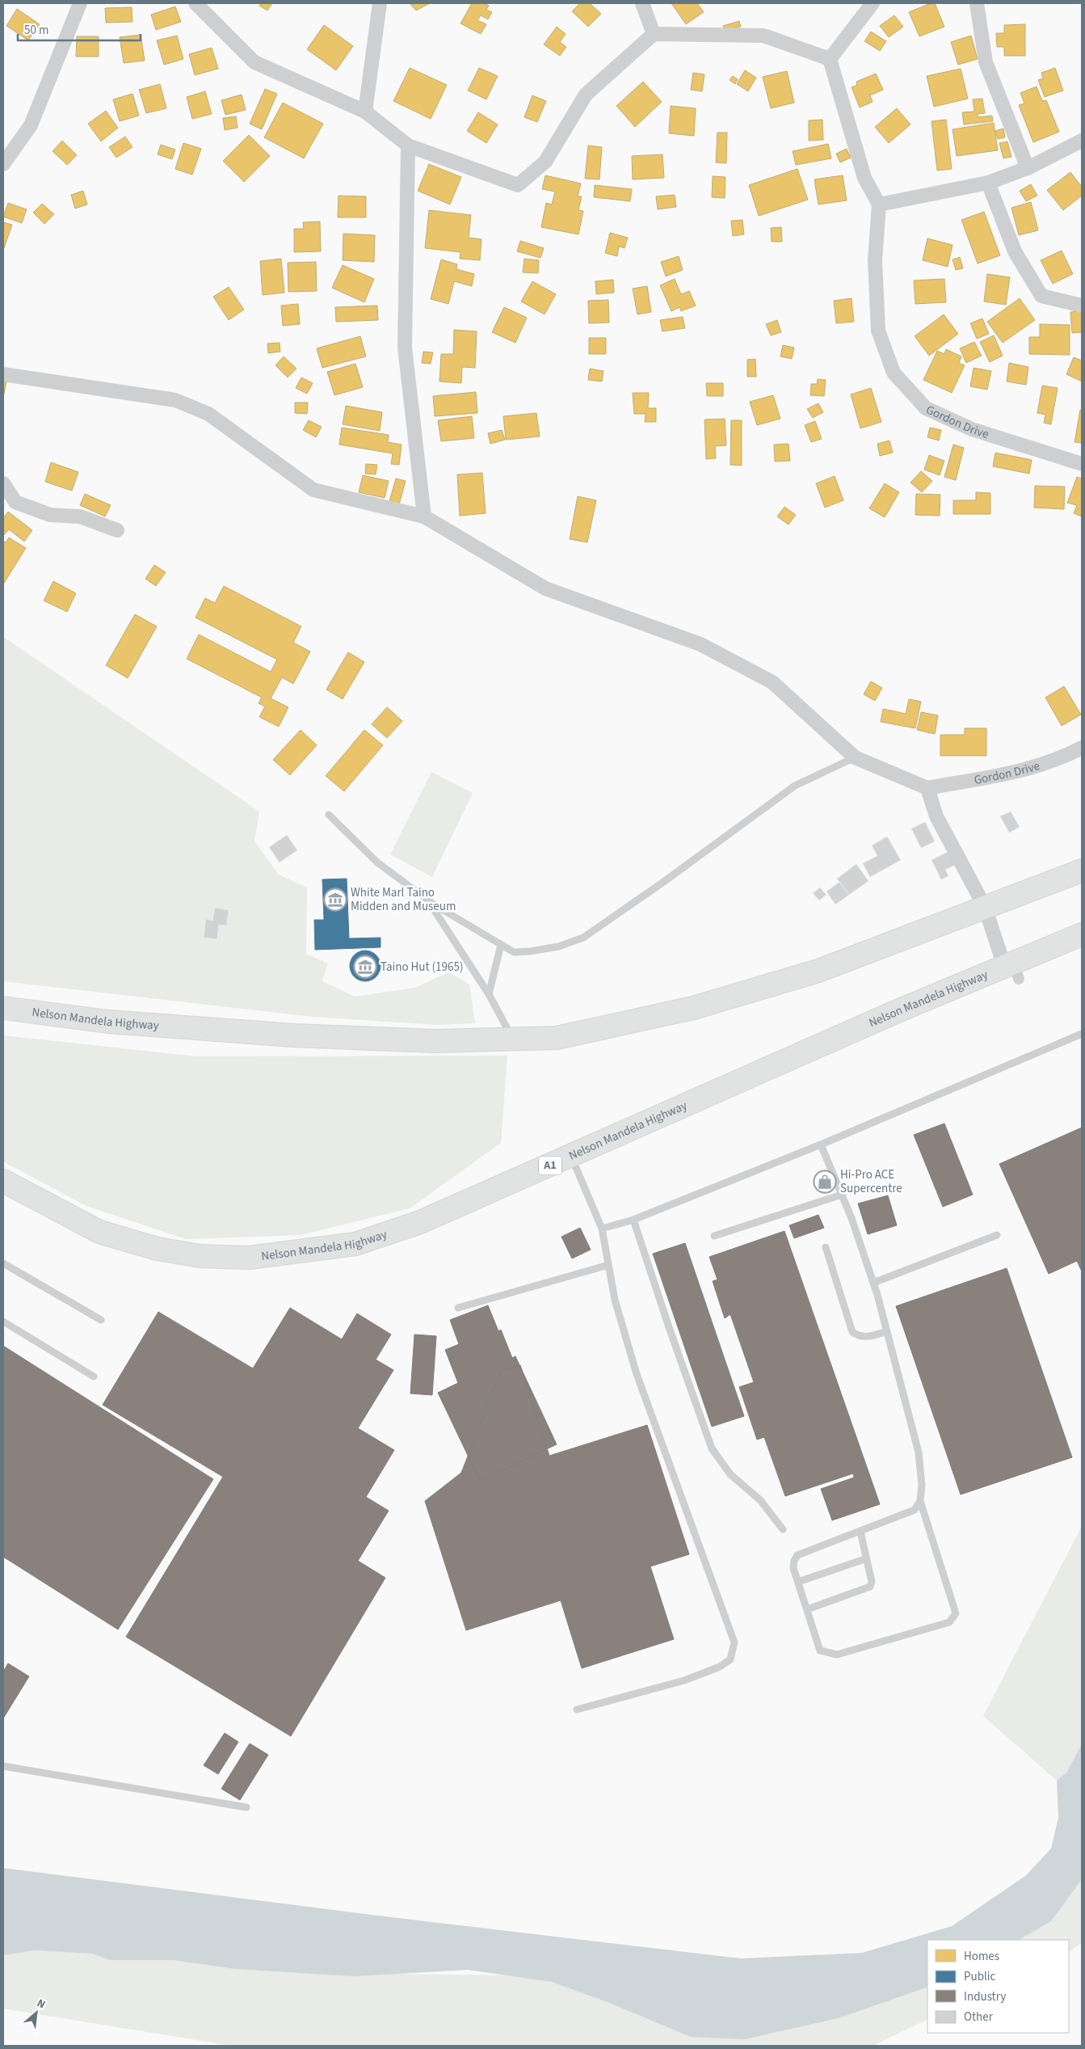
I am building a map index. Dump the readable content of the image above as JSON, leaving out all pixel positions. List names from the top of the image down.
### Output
{
  "streets": {
    "highway": ["Nelson Mandela Highway", "A1"],
    "street": ["Gordon Drive"]
  },
  "places": {
    "museum": ["White Marl Taino Midden and Museum", "Taino Hut (1965)"],
    "shop": ["Hi-Pro ACE Supercentre"]
  },
  "legend": [
    "Homes",
    "Public",
    "Industry",
    "Other"
  ],
  "scale_bar": "50 m",
  "north": "top right"
}
